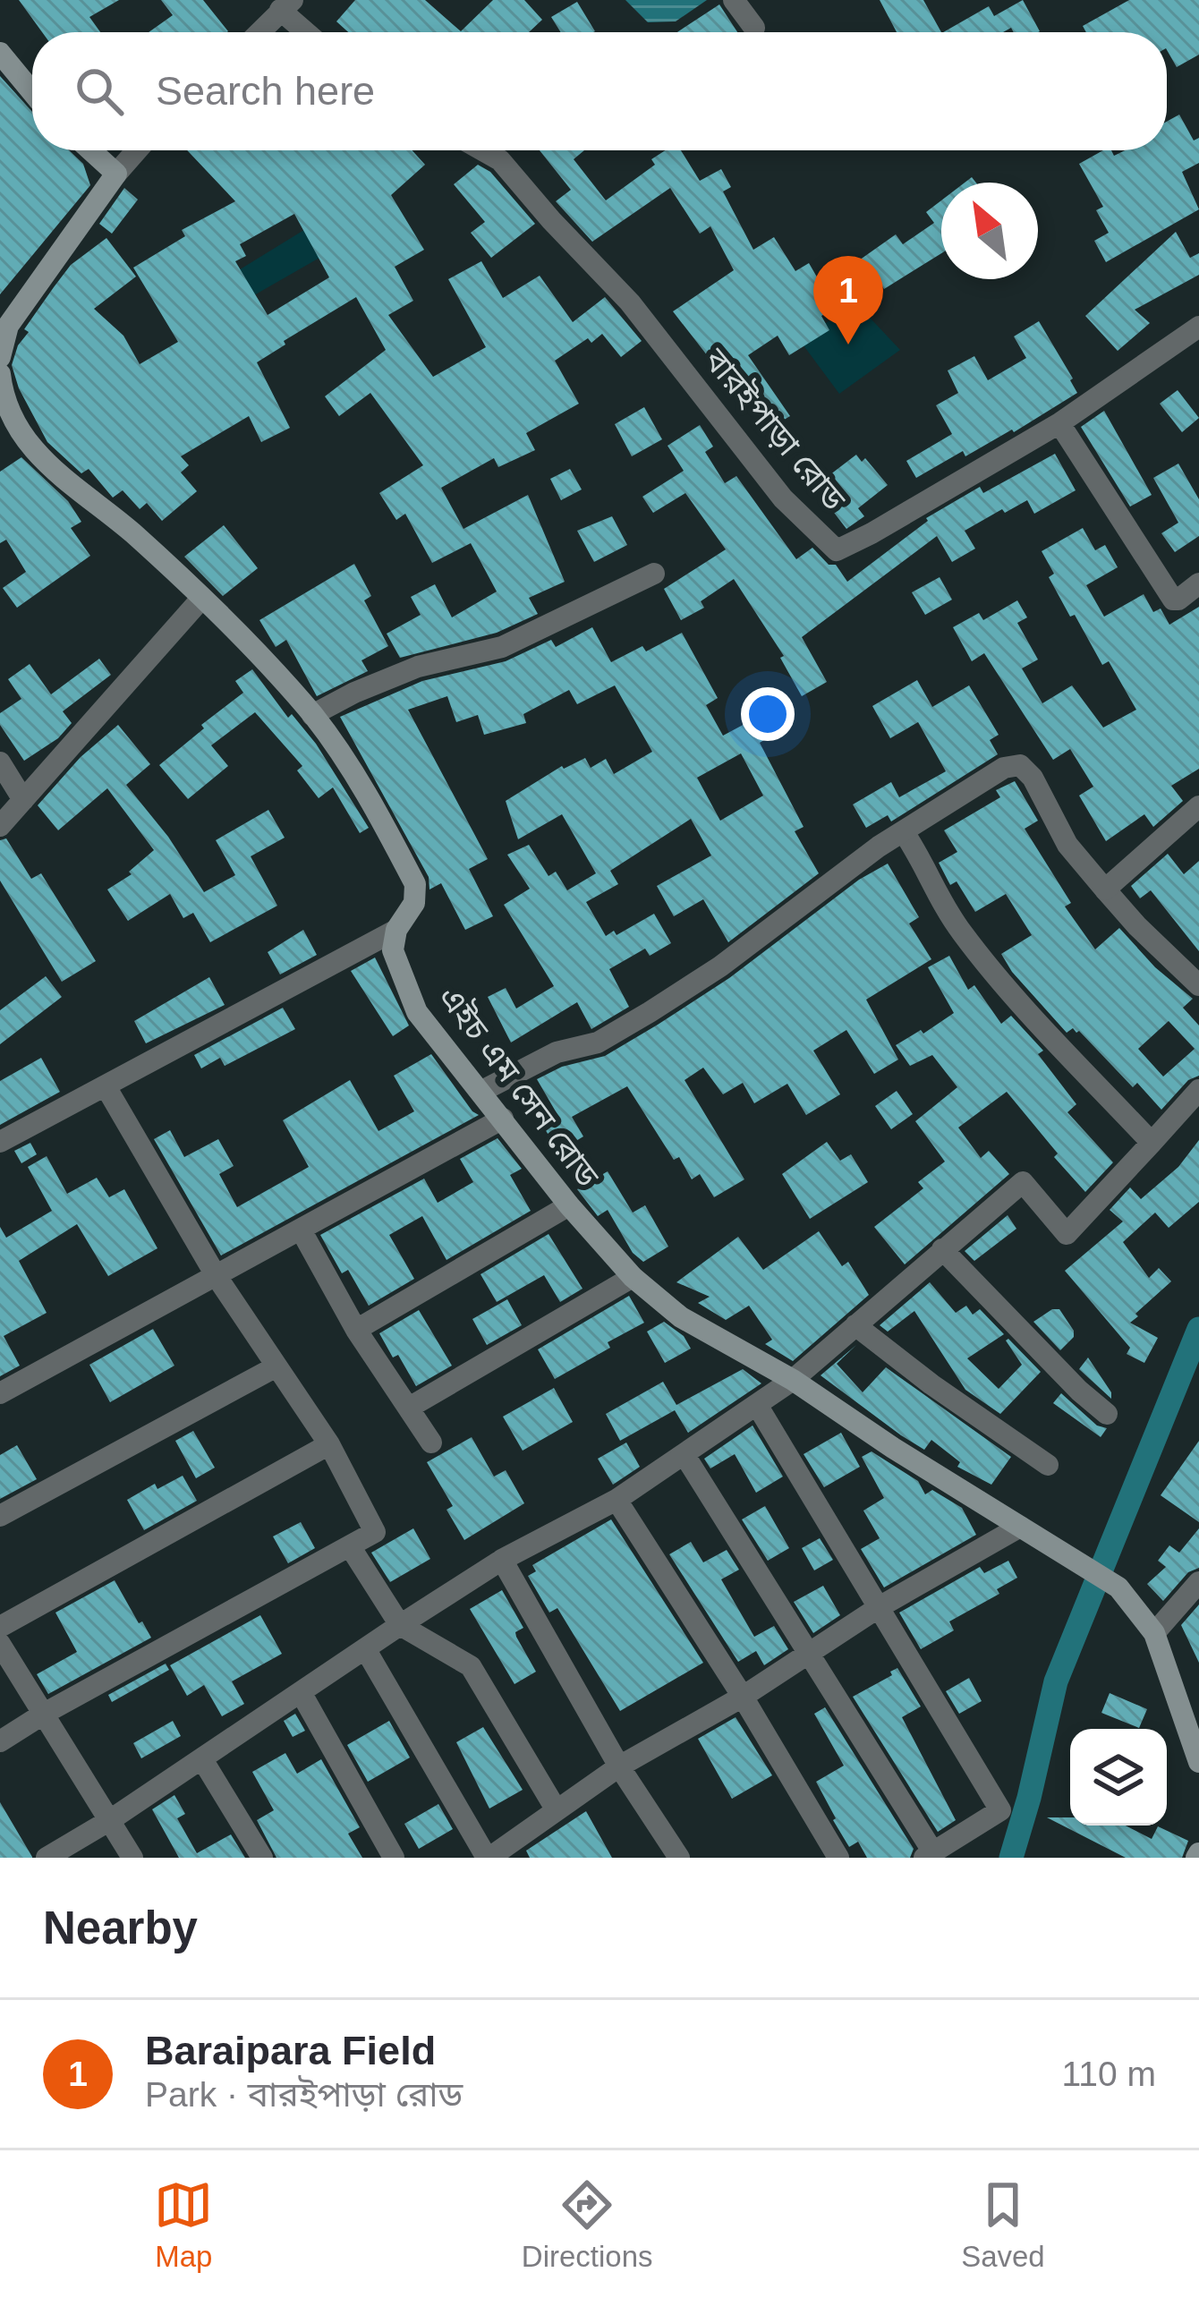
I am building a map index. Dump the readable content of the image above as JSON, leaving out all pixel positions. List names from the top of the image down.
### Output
{
  "streets": {
    "main road": ["এইচ এম সেন রোড"],
    "street": ["বারইপাড়া রোড"]
  },
  "north": "top left",
  "page": {
    "search": "Search here",
    "pins": "1",
    "heading": "Nearby",
    "list": [
      {
        "mark": "1",
        "name": "Baraipara Field",
        "note": "Park · বারইপাড়া রোড",
        "value": "110 m"
      }
    ],
    "nav": ["Map", "Directions", "Saved"]
  }
}
